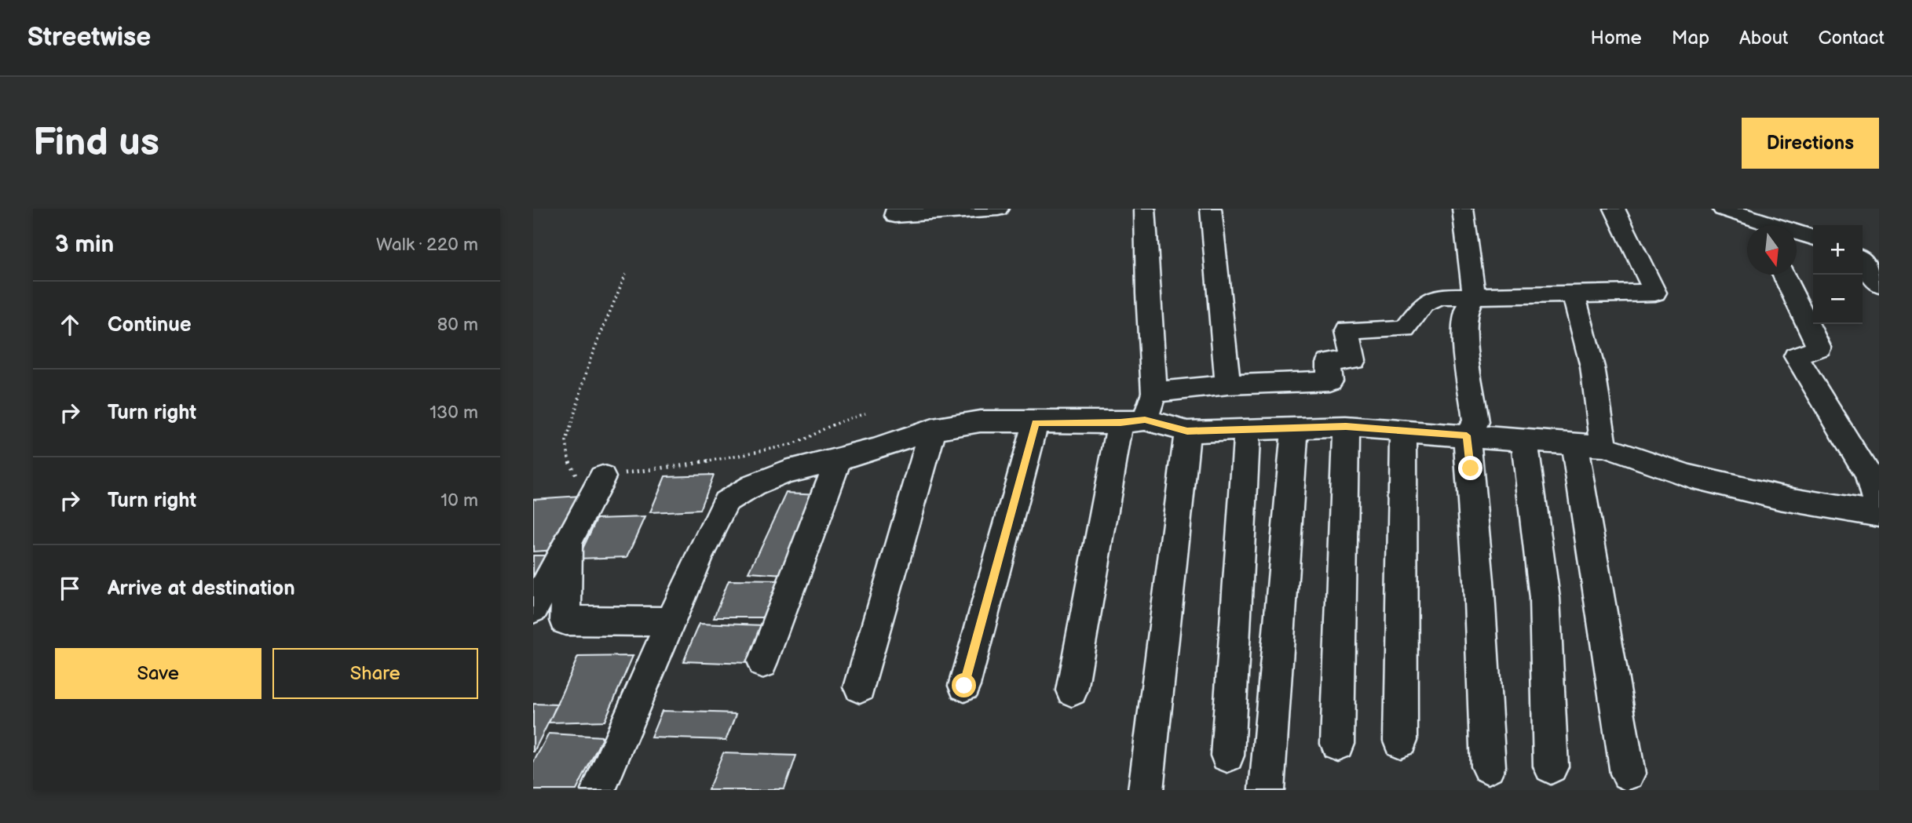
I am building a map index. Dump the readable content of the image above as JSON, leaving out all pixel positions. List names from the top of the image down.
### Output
{
  "north": "bottom",
  "page": {
    "header": "Streetwise",
    "nav": [
      "Home",
      "Map",
      "About",
      "Contact"
    ],
    "buttons": [
      "Directions",
      ["Save", "Share"]
    ],
    "title": "Find us",
    "heading": ["3 min", "Walk · 220 m"],
    "map_buttons": ["+", "−"],
    "list": [
      ["Continue", "80 m"],
      ["Turn right", "130 m"],
      ["Turn right", "10 m"],
      "Arrive at destination"
    ]
  }
}
